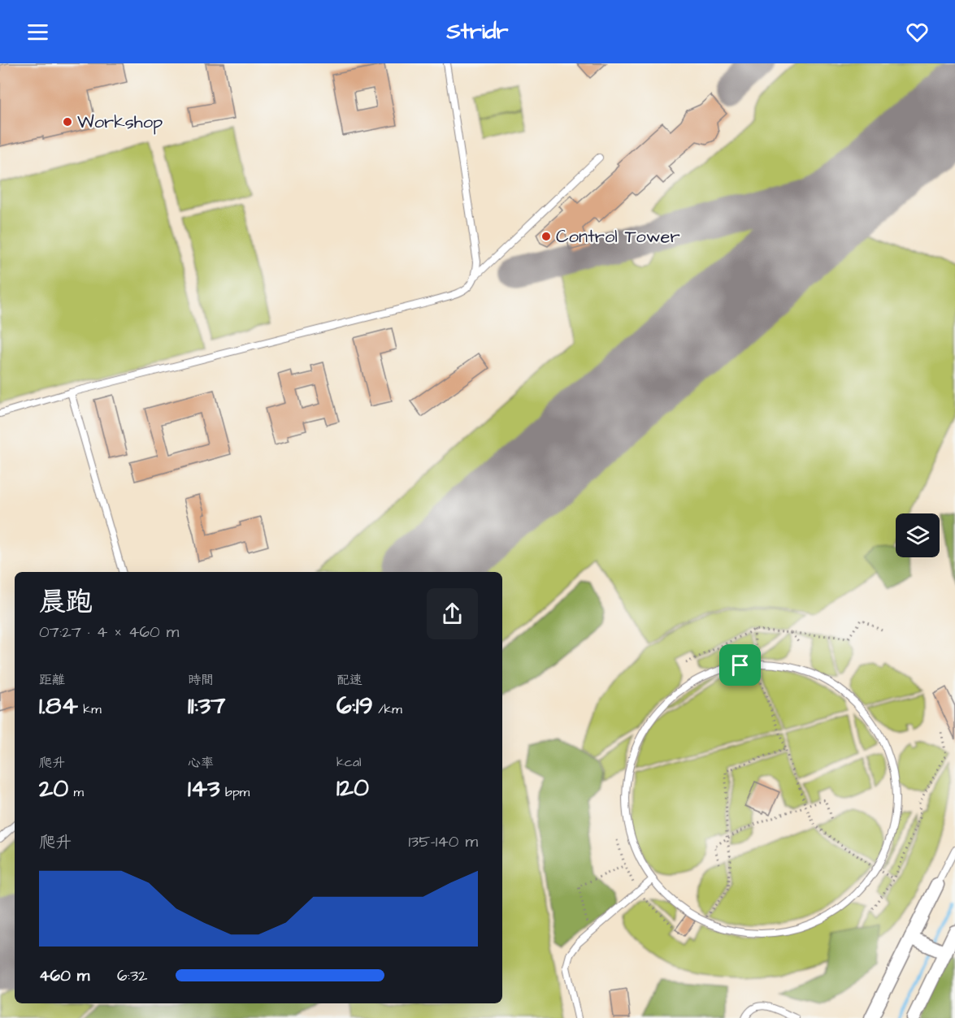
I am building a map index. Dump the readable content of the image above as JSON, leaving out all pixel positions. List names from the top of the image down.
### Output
{
  "places": ["Workshop", "Control Tower"],
  "page": {
    "header": "Stridr",
    "heading": ["晨跑", "07:27 · 4 × 460 m"],
    "stats": [
      ["距離", "1.84 km"],
      ["時間", "11:37"],
      ["配速", "6:19 /km"],
      ["爬升", "20 m"],
      ["心率", "143 bpm"],
      ["kcal", "120"]
    ],
    "chart": ["爬升", "135–140 m"],
    "list": [
      {
        "name": "460 m",
        "note": "6:32"
      }
    ]
  }
}
